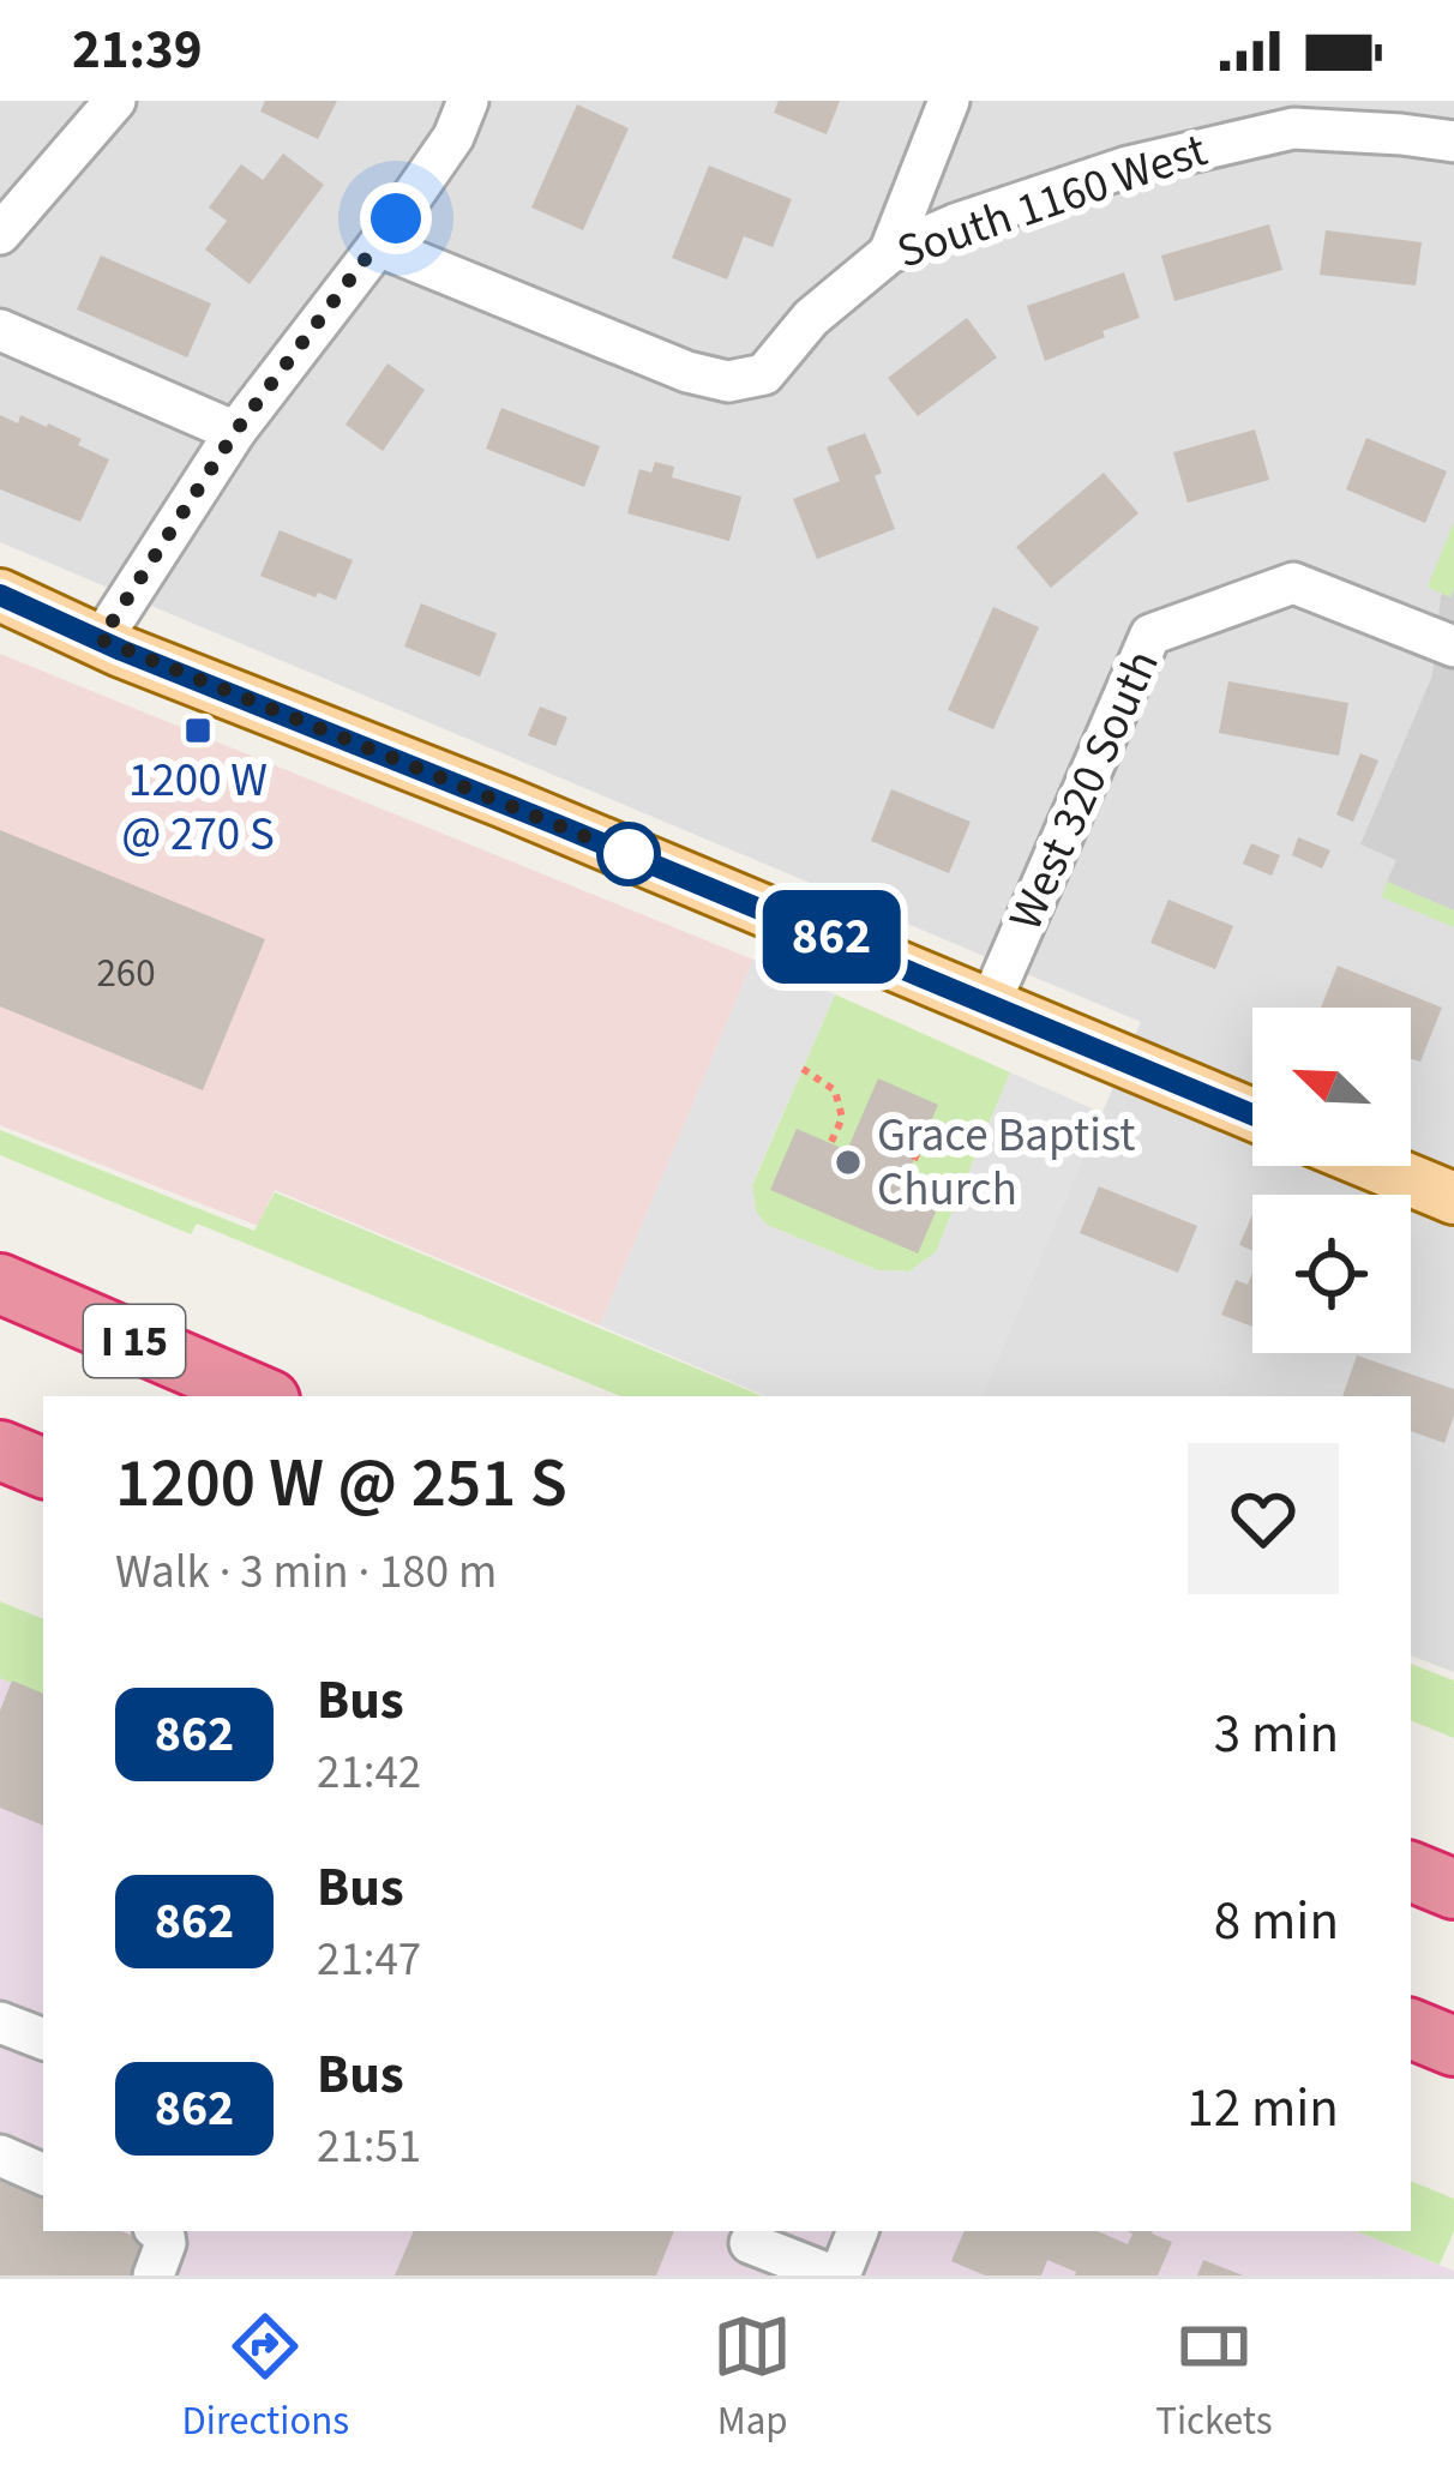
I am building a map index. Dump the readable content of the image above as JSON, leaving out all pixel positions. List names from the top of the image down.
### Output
{
  "streets": {
    "highway": ["I 15"],
    "street": ["South 1160 West", "West 320 South"]
  },
  "places": {
    "transit": ["1200 W @ 270 S"],
    "other": ["Grace Baptist Church"]
  },
  "lines": ["bus line 862"],
  "house_numbers": ["260"],
  "north": "top left",
  "page": {
    "status": "21:39",
    "on_map": "862",
    "heading": ["1200 W @ 251 S", "Walk · 3 min · 180 m"],
    "list": [
      {
        "mark": "862",
        "name": "Bus",
        "note": "21:42",
        "value": "3 min"
      },
      {
        "mark": "862",
        "name": "Bus",
        "note": "21:47",
        "value": "8 min"
      },
      {
        "mark": "862",
        "name": "Bus",
        "note": "21:51",
        "value": "12 min"
      }
    ],
    "tabs": ["Directions", "Map", "Tickets"]
  }
}
